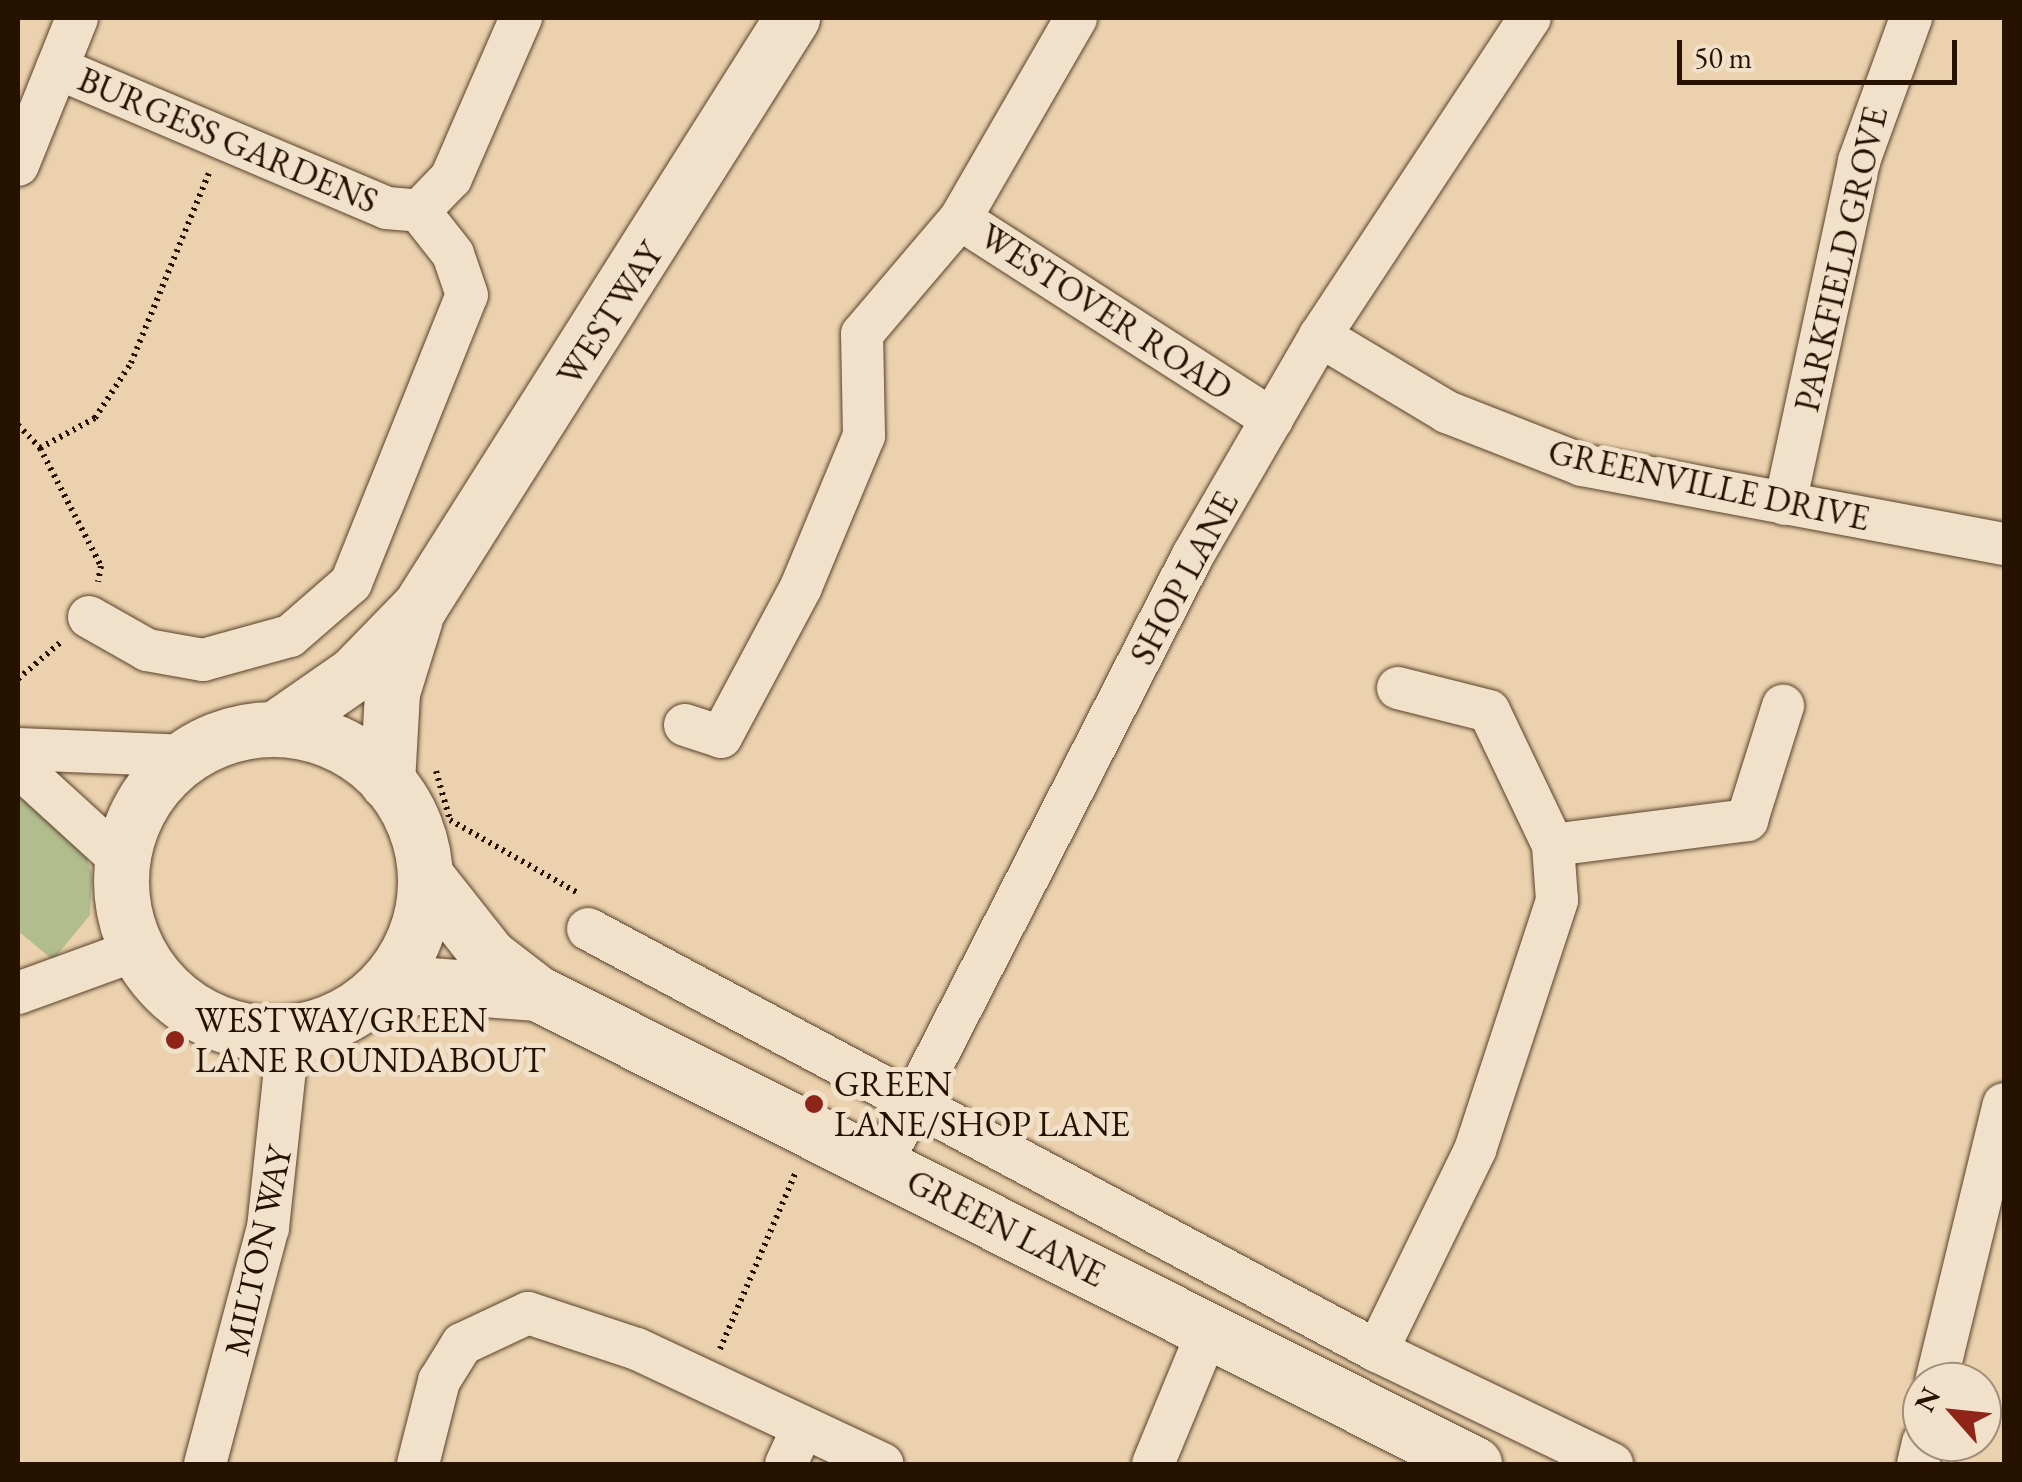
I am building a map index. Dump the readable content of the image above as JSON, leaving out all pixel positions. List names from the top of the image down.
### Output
{
  "streets": {
    "main road": ["WESTWAY", "GREEN LANE"],
    "street": [
      "BURGESS GARDENS",
      "PARKFIELD GROVE",
      "WESTOVER ROAD",
      "GREENVILLE DRIVE",
      "SHOP LANE",
      "MILTON WAY"
    ]
  },
  "crossings": [
    ["PARKFIELD GROVE", "GREENVILLE DRIVE"],
    ["WESTOVER ROAD", "SHOP LANE"],
    ["WESTWAY", "GREEN LANE"],
    ["WESTWAY", "MILTON WAY"],
    ["GREENVILLE DRIVE", "SHOP LANE"],
    ["SHOP LANE", "GREEN LANE"],
    ["GREEN LANE", "MILTON WAY"]
  ],
  "places": ["WESTWAY/GREEN LANE ROUNDABOUT", "GREEN LANE/SHOP LANE"],
  "scale_bar": "50 m",
  "north": "top left"
}
